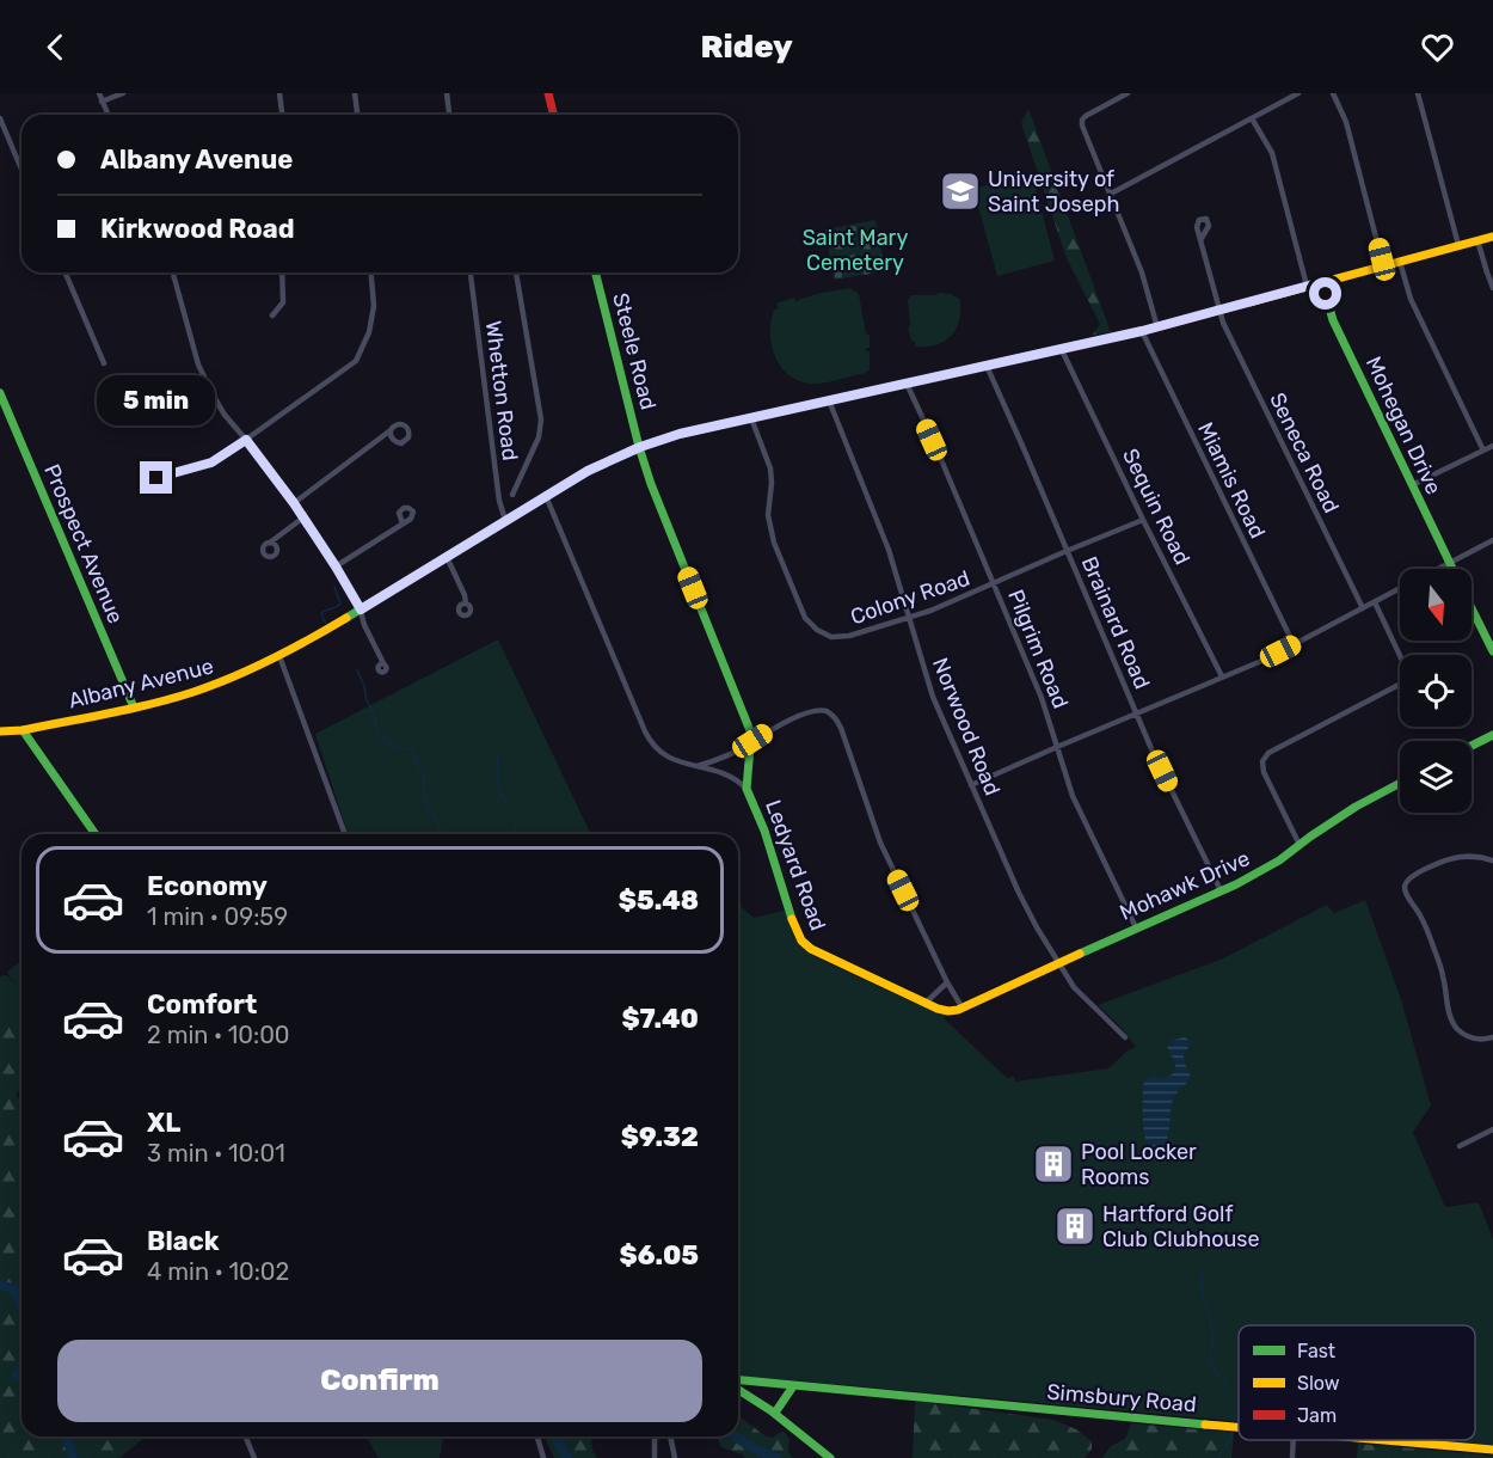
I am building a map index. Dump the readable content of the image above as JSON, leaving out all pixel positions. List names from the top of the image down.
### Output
{
  "streets": {
    "main road": [
      "Steele Road",
      "Mohegan Drive",
      "Prospect Avenue",
      "Albany Avenue",
      "Ledyard Road",
      "Mohawk Drive",
      "Simsbury Road"
    ],
    "street": [
      "Whetton Road",
      "Seneca Road",
      "Miamis Road",
      "Sequin Road",
      "Colony Road",
      "Brainard Road",
      "Pilgrim Road",
      "Norwood Road"
    ]
  },
  "crossings": [
    ["Steele Road", "Albany Avenue"],
    ["Whetton Road", "Albany Avenue"],
    ["Mohegan Drive", "Albany Avenue"],
    ["Seneca Road", "Albany Avenue"],
    ["Miamis Road", "Albany Avenue"],
    ["Sequin Road", "Colony Road"],
    ["Sequin Road", "Albany Avenue"],
    ["Prospect Avenue", "Albany Avenue"],
    ["Colony Road", "Brainard Road"],
    ["Colony Road", "Pilgrim Road"],
    ["Colony Road", "Albany Avenue"],
    ["Colony Road", "Norwood Road"],
    ["Brainard Road", "Albany Avenue"],
    ["Brainard Road", "Mohawk Drive"],
    ["Pilgrim Road", "Albany Avenue"],
    ["Pilgrim Road", "Mohawk Drive"],
    ["Albany Avenue", "Norwood Road"],
    ["Albany Avenue", "Ledyard Road"],
    ["Norwood Road", "Mohawk Drive"],
    ["Ledyard Road", "Mohawk Drive"]
  ],
  "parks": ["Saint Mary Cemetery"],
  "places": {
    "school or university": ["University of Saint Joseph"],
    "building": ["Pool Locker Rooms", "Hartford Golf Club Clubhouse"]
  },
  "legend": ["Fast", "Slow", "Jam"],
  "north": "bottom",
  "page": {
    "header": "Ridey",
    "banner": ["Albany Avenue", "Kirkwood Road"],
    "bubble": "5 min",
    "list": [
      {
        "name": "Economy",
        "note": "1 min · 09:59",
        "value": "$5.48"
      },
      {
        "name": "Comfort",
        "note": "2 min · 10:00",
        "value": "$7.40"
      },
      {
        "name": "XL",
        "note": "3 min · 10:01",
        "value": "$9.32"
      },
      {
        "name": "Black",
        "note": "4 min · 10:02",
        "value": "$6.05"
      }
    ],
    "buttons": "Confirm"
  }
}
